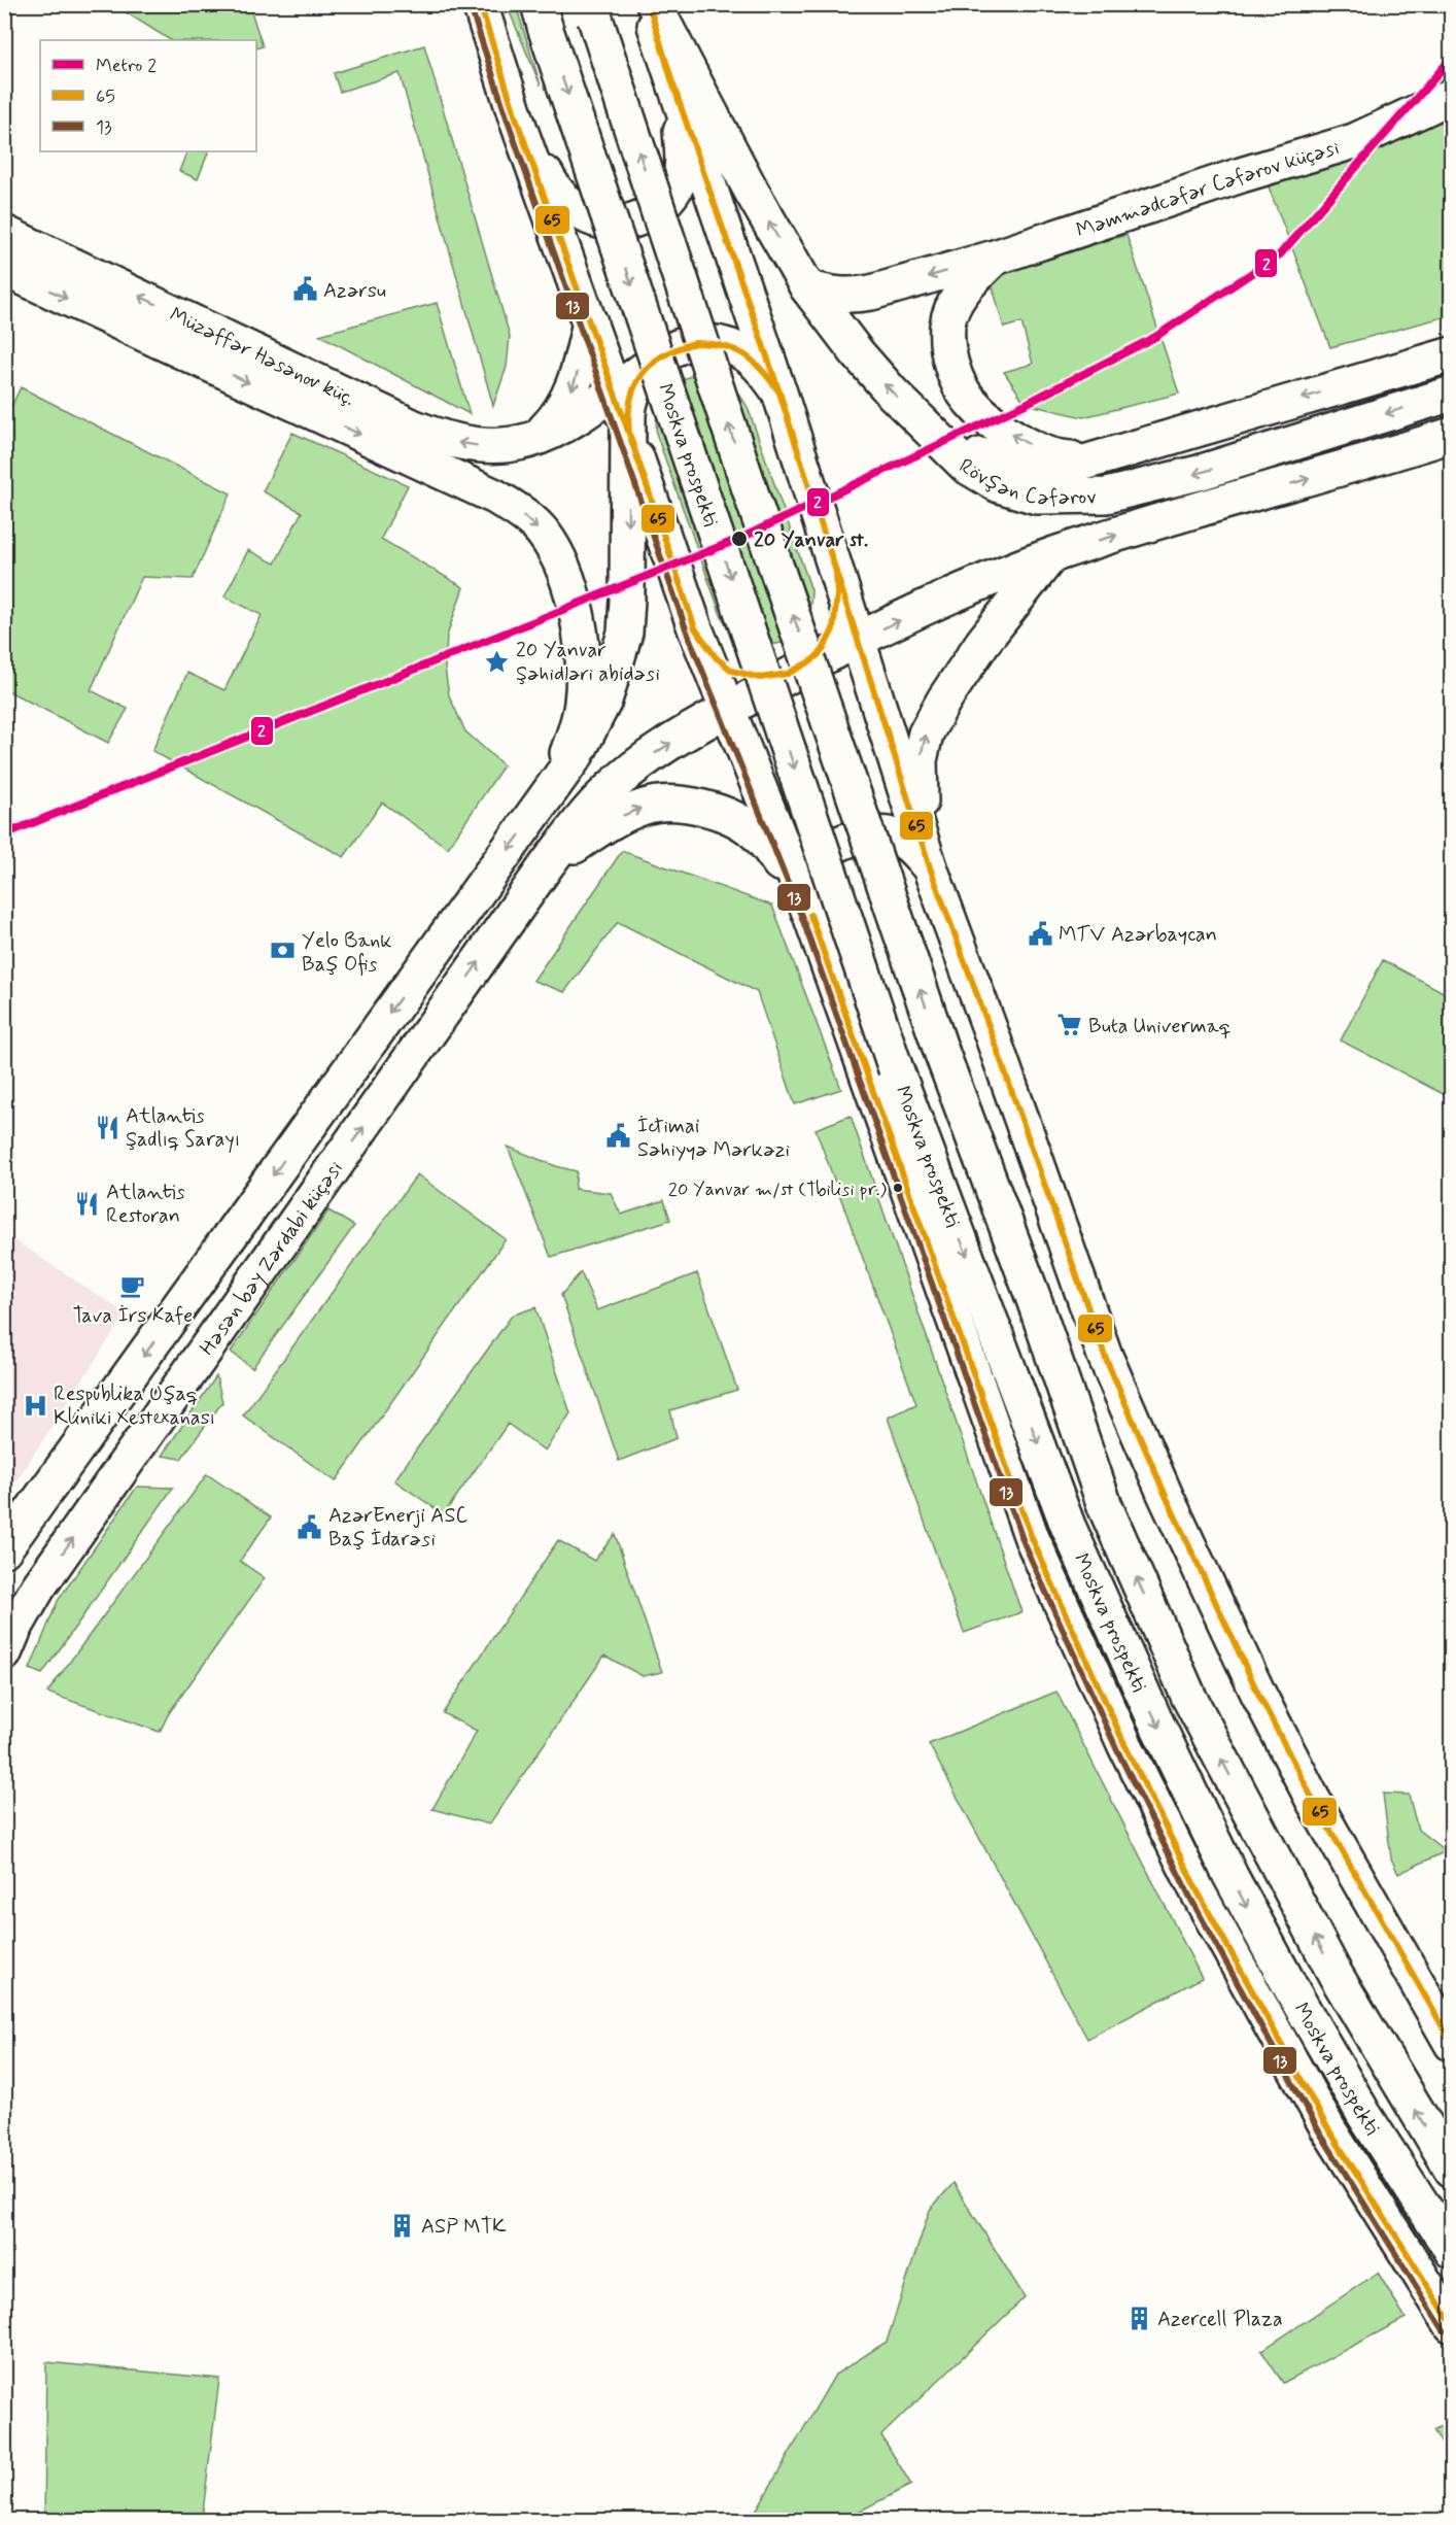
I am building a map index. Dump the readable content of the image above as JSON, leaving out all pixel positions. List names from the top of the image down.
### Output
{
  "streets": {
    "main road": [
      "Məmmədcəfər Cəfərov küçəsi",
      "Müzəffər Həsənov küç.",
      "Moskva prospekti",
      "Rövşən Cəfərov",
      "Həsən bəy Zərdabi küçəsi"
    ]
  },
  "crossings": [
    ["Məmmədcəfər Cəfərov küçəsi", "Rövşən Cəfərov"]
  ],
  "one_way": ["Rövşən Cəfərov"],
  "places": {
    "public building": [
      "Azərsu",
      "MTV Azərbaycan",
      "İctimai Səhiyyə Mərkəzi",
      "AzərEnerji ASC Baş İdarəsi"
    ],
    "other": ["20 Yanvar st.", "20 Yanvar m/st (Tbilisi pr.)"],
    "place": ["20 Yanvar Şəhidləri abidəsi"],
    "bank": ["Yelo Bank Baş Ofis"],
    "supermarket": ["Buta Univermaq"],
    "restaurant": ["Atlantis Şadlıq Sarayı", "Atlantis Restoran"],
    "cafe": ["Tava İrs Kafe"],
    "hospital": ["Respublika Uşaq Kliniki Xestexanası"],
    "building": ["ASP MTK", "Azercell Plaza"]
  },
  "lines": ["transit line 65", "transit line 13", "metro line 2"],
  "legend": ["Metro 2", "65", "13"]
}
